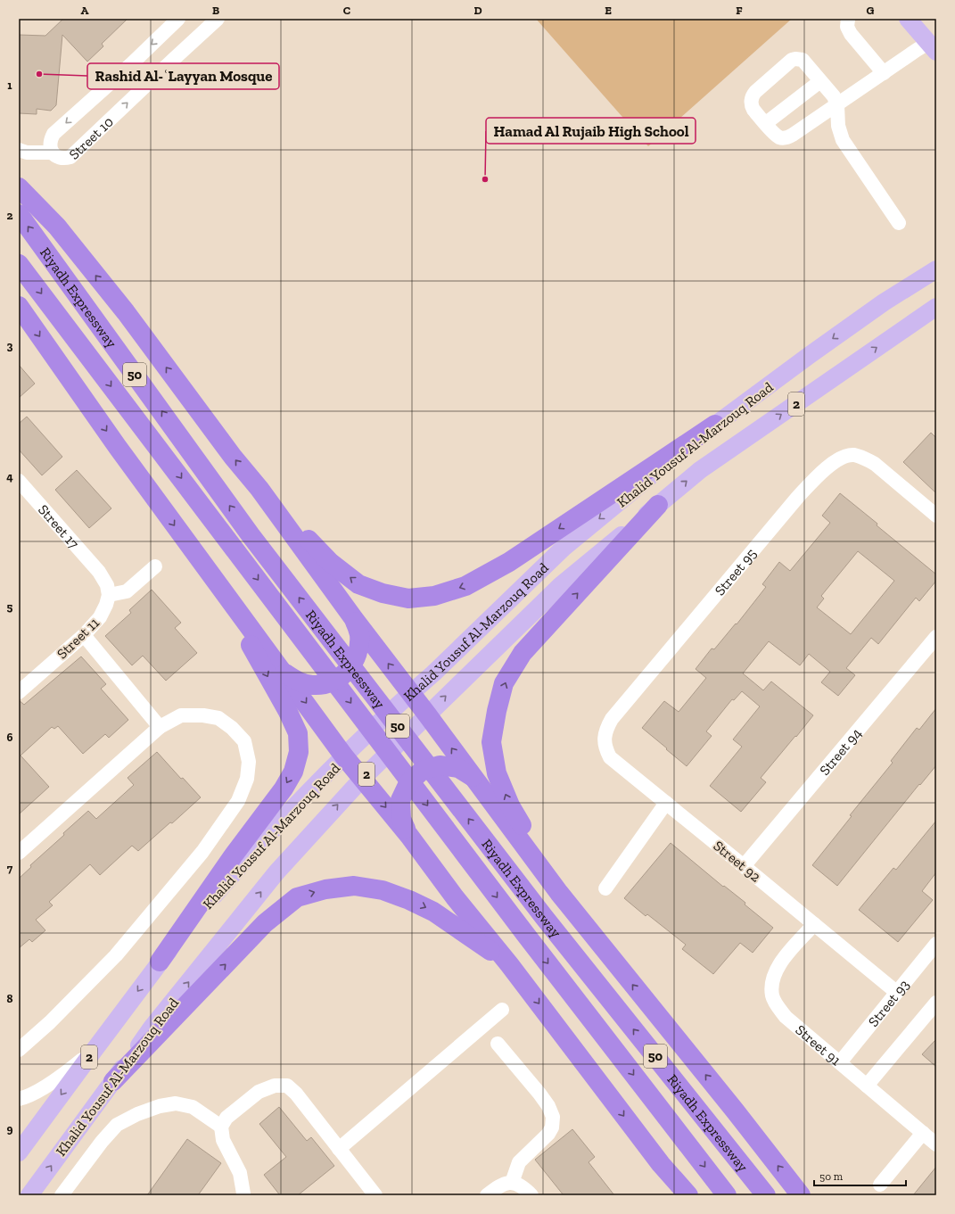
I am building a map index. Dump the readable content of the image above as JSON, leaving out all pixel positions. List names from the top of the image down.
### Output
{
  "streets": {
    "highway": ["Riyadh Expressway", "50"],
    "main road": ["2", "Khalid Yousuf Al-Marzouq Road"],
    "street": [
      "Street 10",
      "Street 17",
      "Street 95",
      "Street 11",
      "Street 94",
      "Street 92",
      "Street 93",
      "Street 91"
    ]
  },
  "crossings": [
    ["Street 17", "Street 11"],
    ["Street 95", "Street 92"],
    ["Street 94", "Street 92"],
    ["Street 92", "Street 93"],
    ["Street 92", "Street 91"],
    ["Street 93", "Street 91"]
  ],
  "places": ["Rashid Al-ʿLayyan Mosque", "Hamad Al Rujaib High School"],
  "scale_bar": "50 m",
  "grid": {
    "columns": [
      "A",
      "B",
      "C",
      "D",
      "E",
      "F",
      "G"
    ],
    "rows": [
      "1",
      "2",
      "3",
      "4",
      "5",
      "6",
      "7",
      "8",
      "9"
    ]
  }
}
